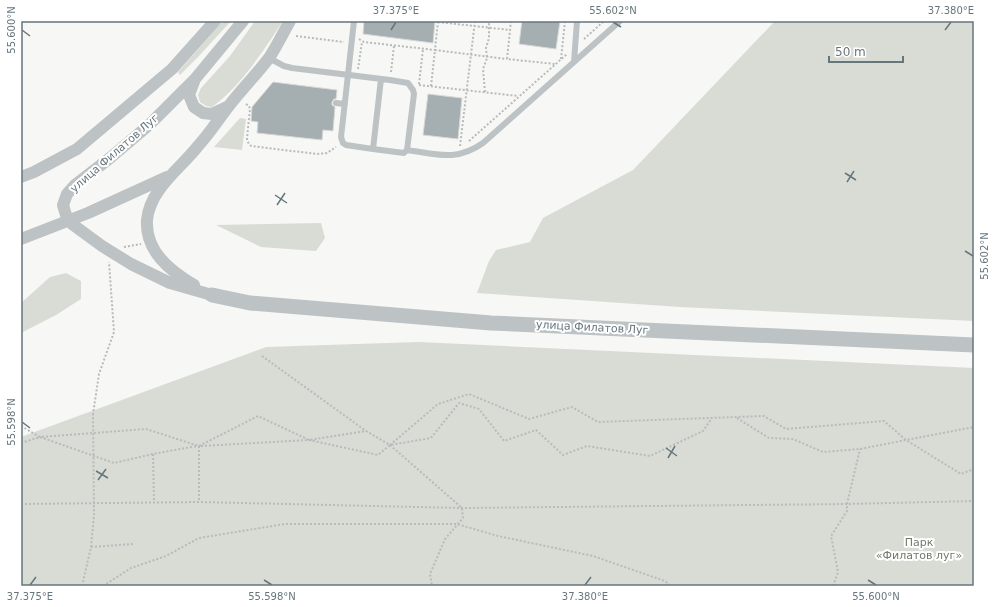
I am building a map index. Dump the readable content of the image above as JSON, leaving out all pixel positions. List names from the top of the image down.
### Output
{
  "streets": {
    "street": ["улица Филатов Луг"]
  },
  "parks": ["Парк «Филатов луг»"],
  "scale_bar": "50 m",
  "coordinates": [
    "37.375°E",
    "55.602°N",
    "37.380°E",
    "55.600°N",
    "55.598°N"
  ]
}
